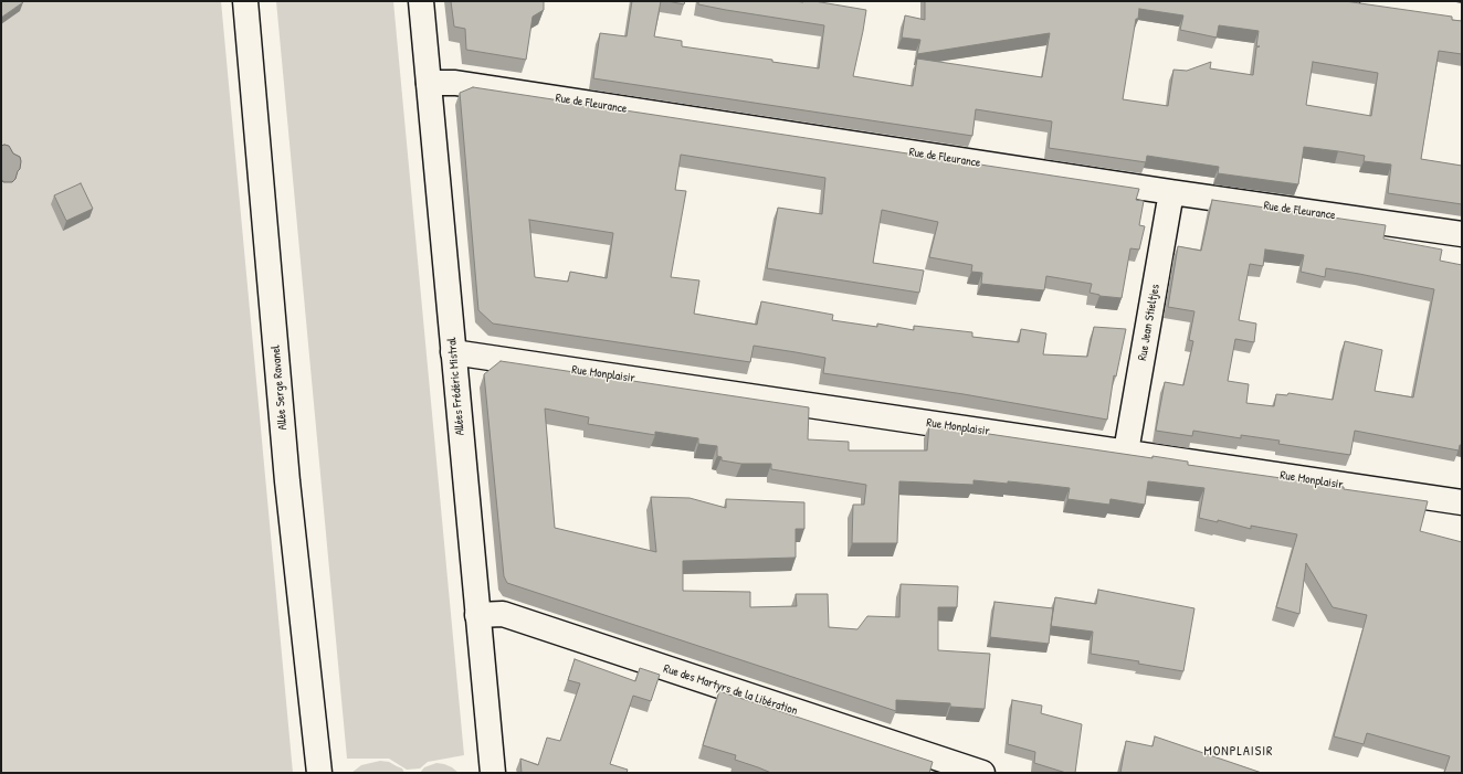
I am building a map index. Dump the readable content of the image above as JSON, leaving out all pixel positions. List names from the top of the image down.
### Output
{
  "streets": {
    "street": [
      "Rue de Fleurance",
      "Rue Jean Stieltjes",
      "Rue Monplaisir",
      "Allées Frédéric Mistral",
      "Allée Serge Ravanel",
      "Rue des Martyrs de la Libération"
    ]
  },
  "crossings": [
    ["Rue de Fleurance", "Rue Jean Stieltjes"],
    ["Rue de Fleurance", "Allées Frédéric Mistral"],
    ["Rue Jean Stieltjes", "Rue Monplaisir"],
    ["Rue Monplaisir", "Allées Frédéric Mistral"],
    ["Allées Frédéric Mistral", "Rue des Martyrs de la Libération"]
  ],
  "districts": ["MONPLAISIR"]
}
